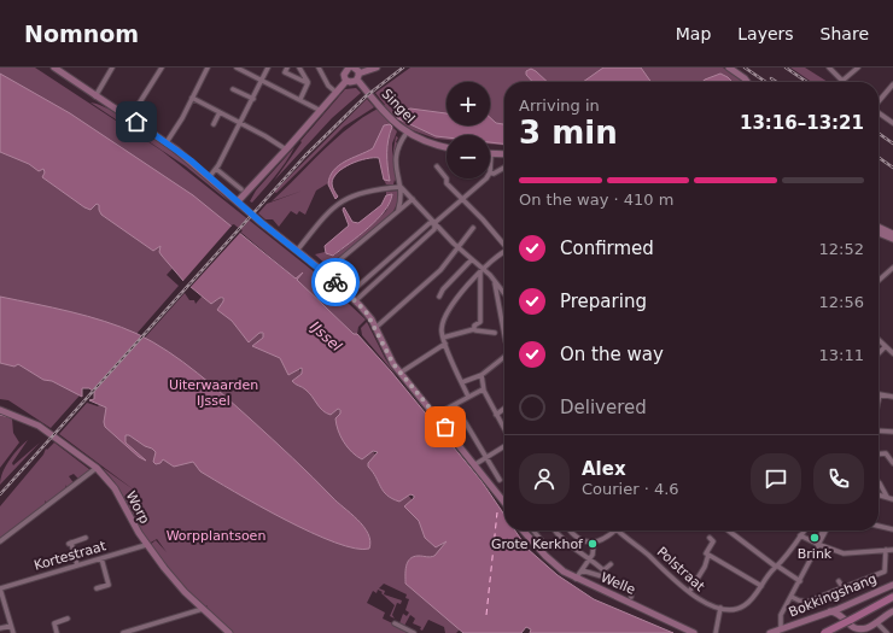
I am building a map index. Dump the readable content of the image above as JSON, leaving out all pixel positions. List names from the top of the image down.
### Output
{
  "streets": {
    "street": [
      "Singel",
      "Worp",
      "Kortestraat",
      "Polstraat",
      "Welle",
      "Bokkingshang"
    ]
  },
  "crossings": [
    ["Worp", "Kortestraat"]
  ],
  "water": ["IJssel"],
  "parks": ["Uiterwaarden IJssel", "Worpplantsoen"],
  "places": ["Brink", "Grote Kerkhof"],
  "page": {
    "header": "Nomnom",
    "nav": ["Map", "Layers", "Share"],
    "map_buttons": ["+", "−"],
    "heading": ["3 min", "Arriving in", "13:16–13:21"],
    "panel": ["Alex", "Courier · 4.6"],
    "bar": "On the way · 410 m",
    "list": [
      ["Confirmed", "12:52"],
      ["Preparing", "12:56"],
      ["On the way", "13:11"],
      "Delivered"
    ]
  }
}
